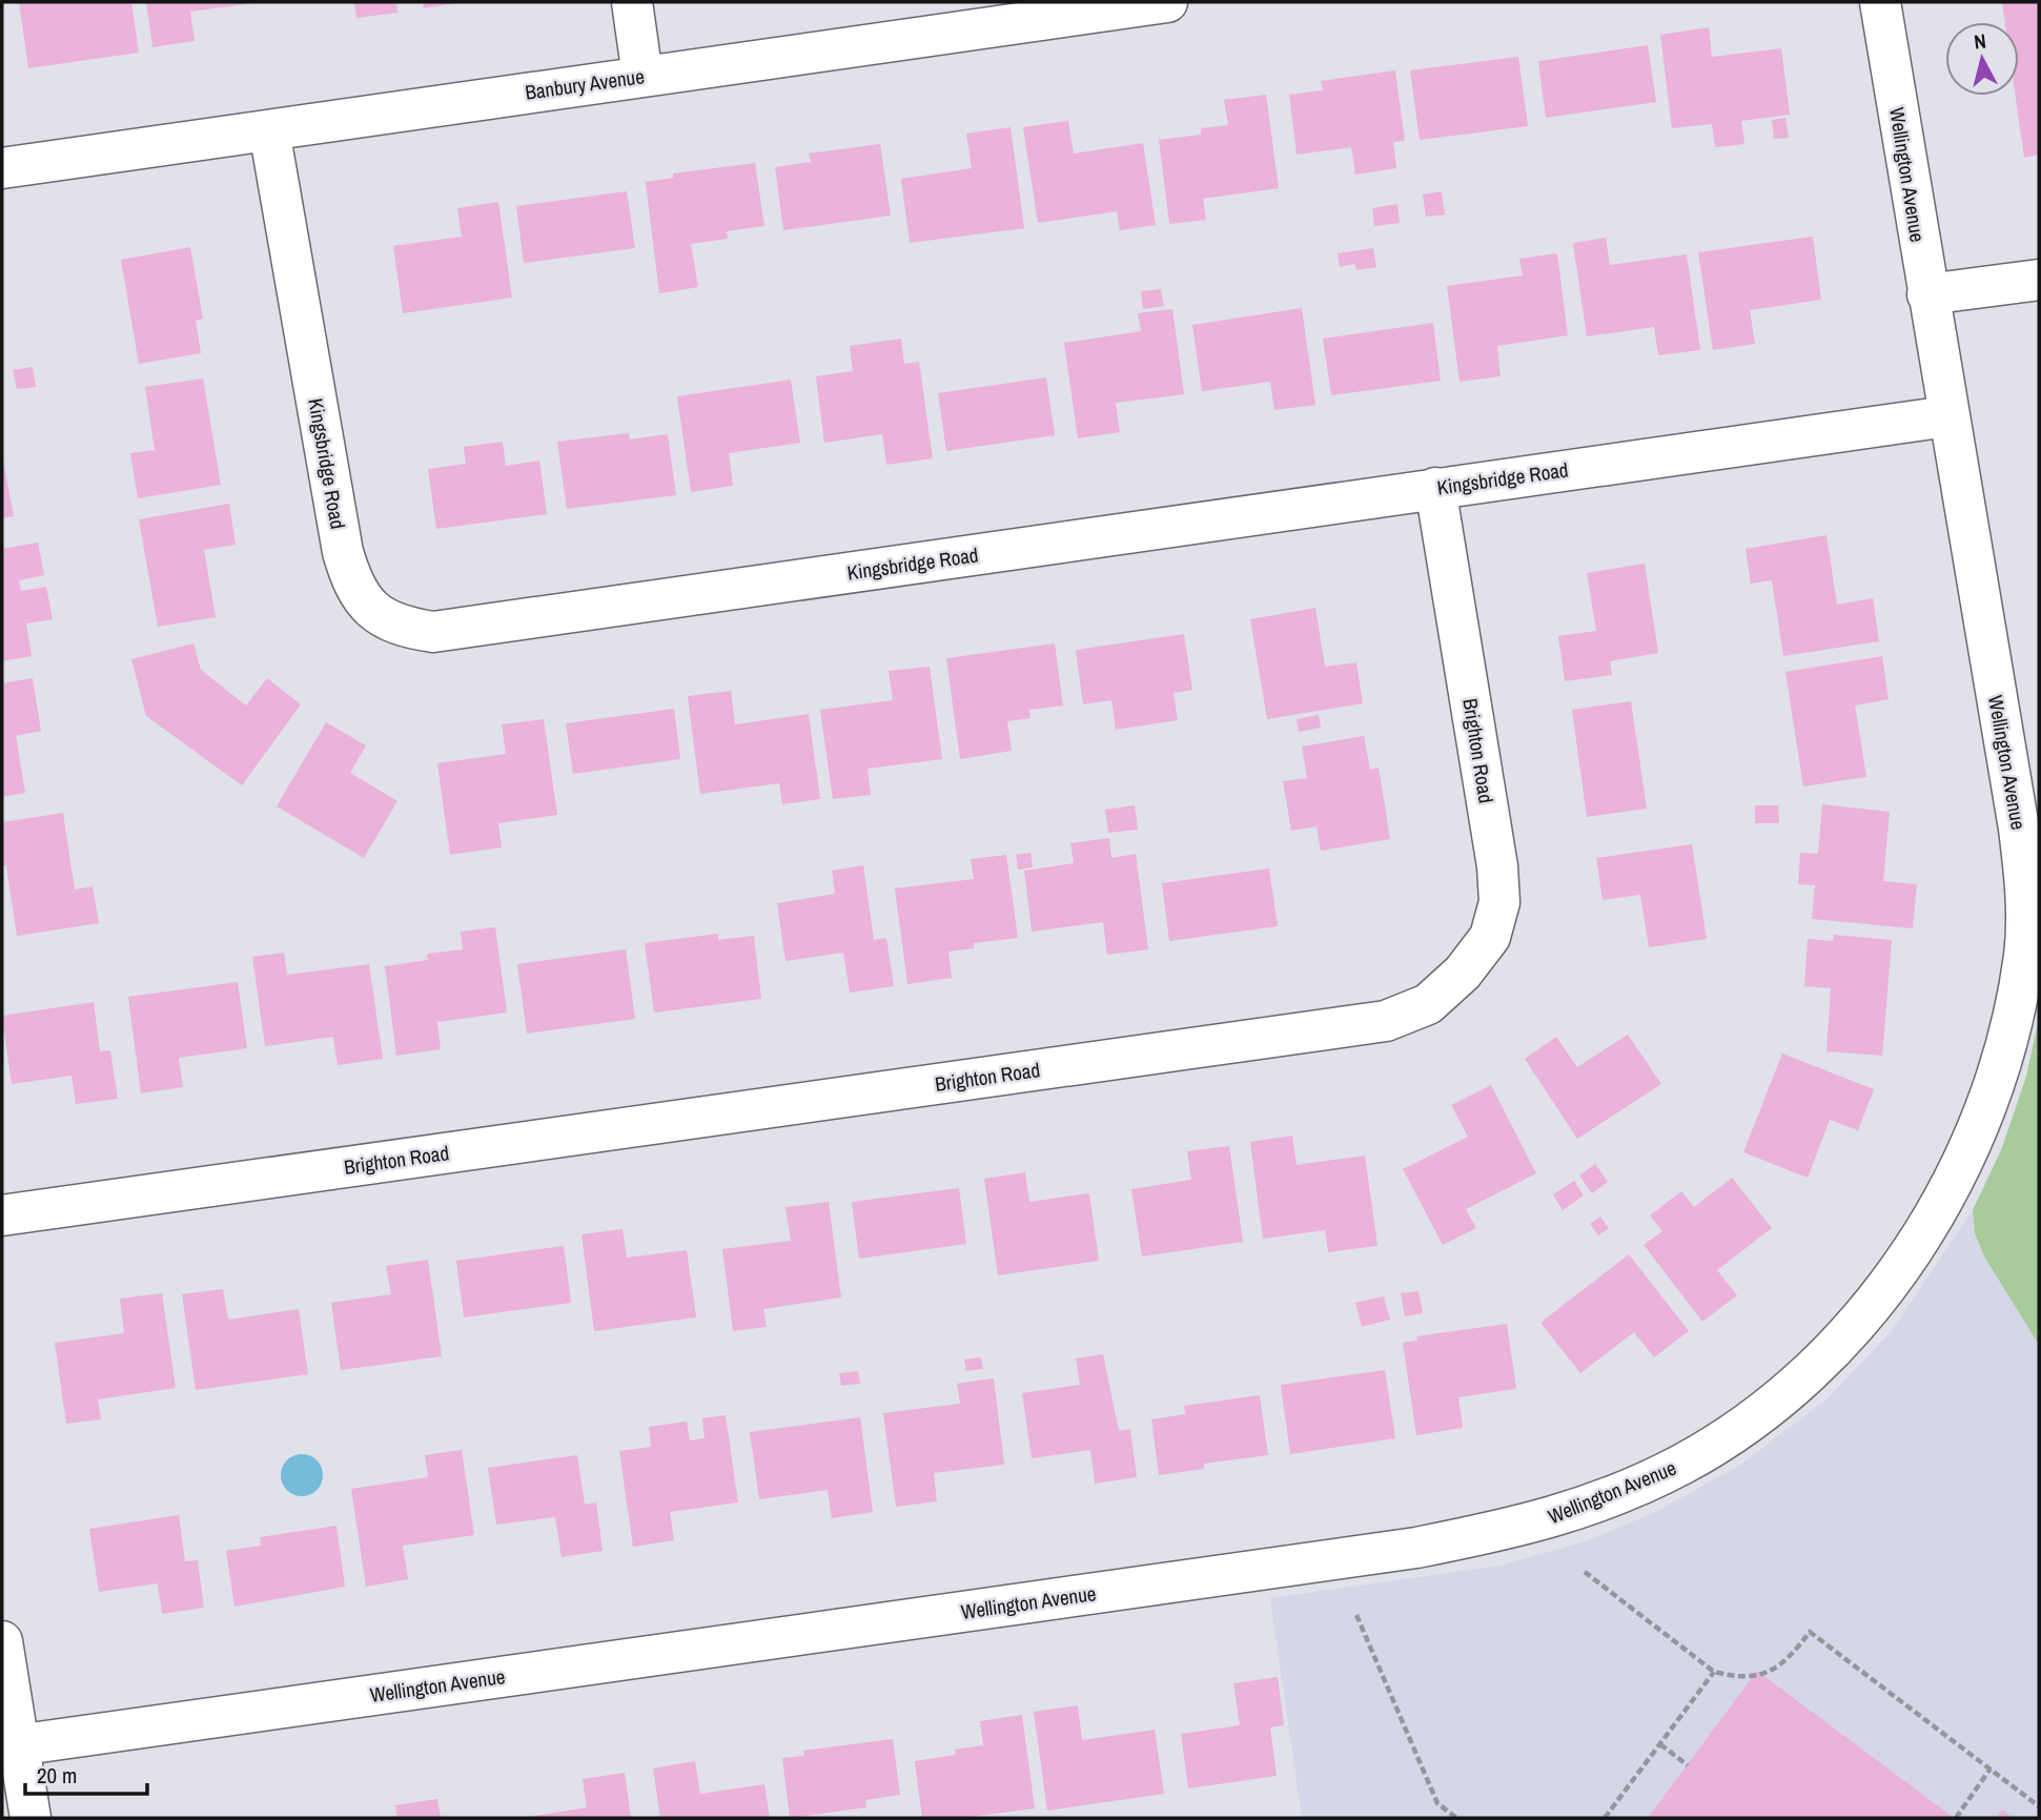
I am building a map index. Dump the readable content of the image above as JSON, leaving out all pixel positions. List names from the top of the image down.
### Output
{
  "streets": {
    "street": [
      "Banbury Avenue",
      "Wellington Avenue",
      "Kingsbridge Road",
      "Brighton Road"
    ]
  },
  "crossings": [
    ["Banbury Avenue", "Kingsbridge Road"],
    ["Wellington Avenue", "Kingsbridge Road"],
    ["Kingsbridge Road", "Brighton Road"]
  ],
  "scale_bar": "20 m",
  "north": "top"
}
